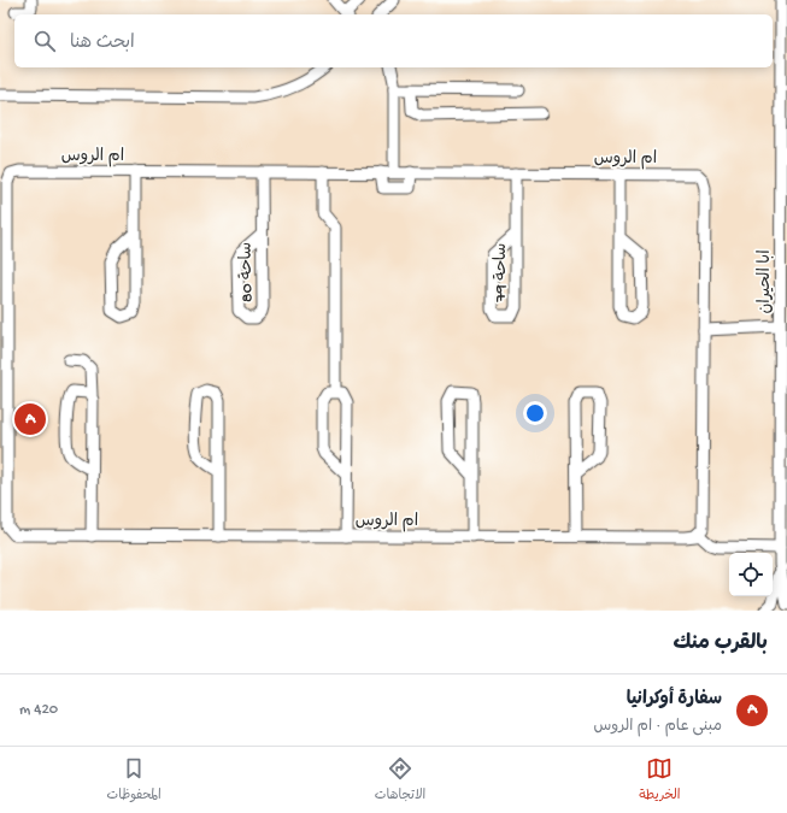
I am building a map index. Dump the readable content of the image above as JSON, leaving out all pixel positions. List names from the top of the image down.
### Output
{
  "streets": {
    "street": [
      "ام الروس",
      "ساحة 80",
      "ساحة 79",
      "ابا الحيران"
    ]
  },
  "crossings": [
    ["ام الروس", "ساحة 80"],
    ["ام الروس", "ساحة 79"]
  ],
  "page": {
    "search": "ابحث هنا",
    "pins": "A",
    "heading": "بالقرب منك",
    "list": [
      {
        "mark": "A",
        "name": "سفارة أوكرانيا",
        "note": "مبنى عام · ام الروس",
        "value": "420 m"
      }
    ],
    "nav": ["الخريطة", "الاتجاهات", "المحفوظات"]
  }
}
